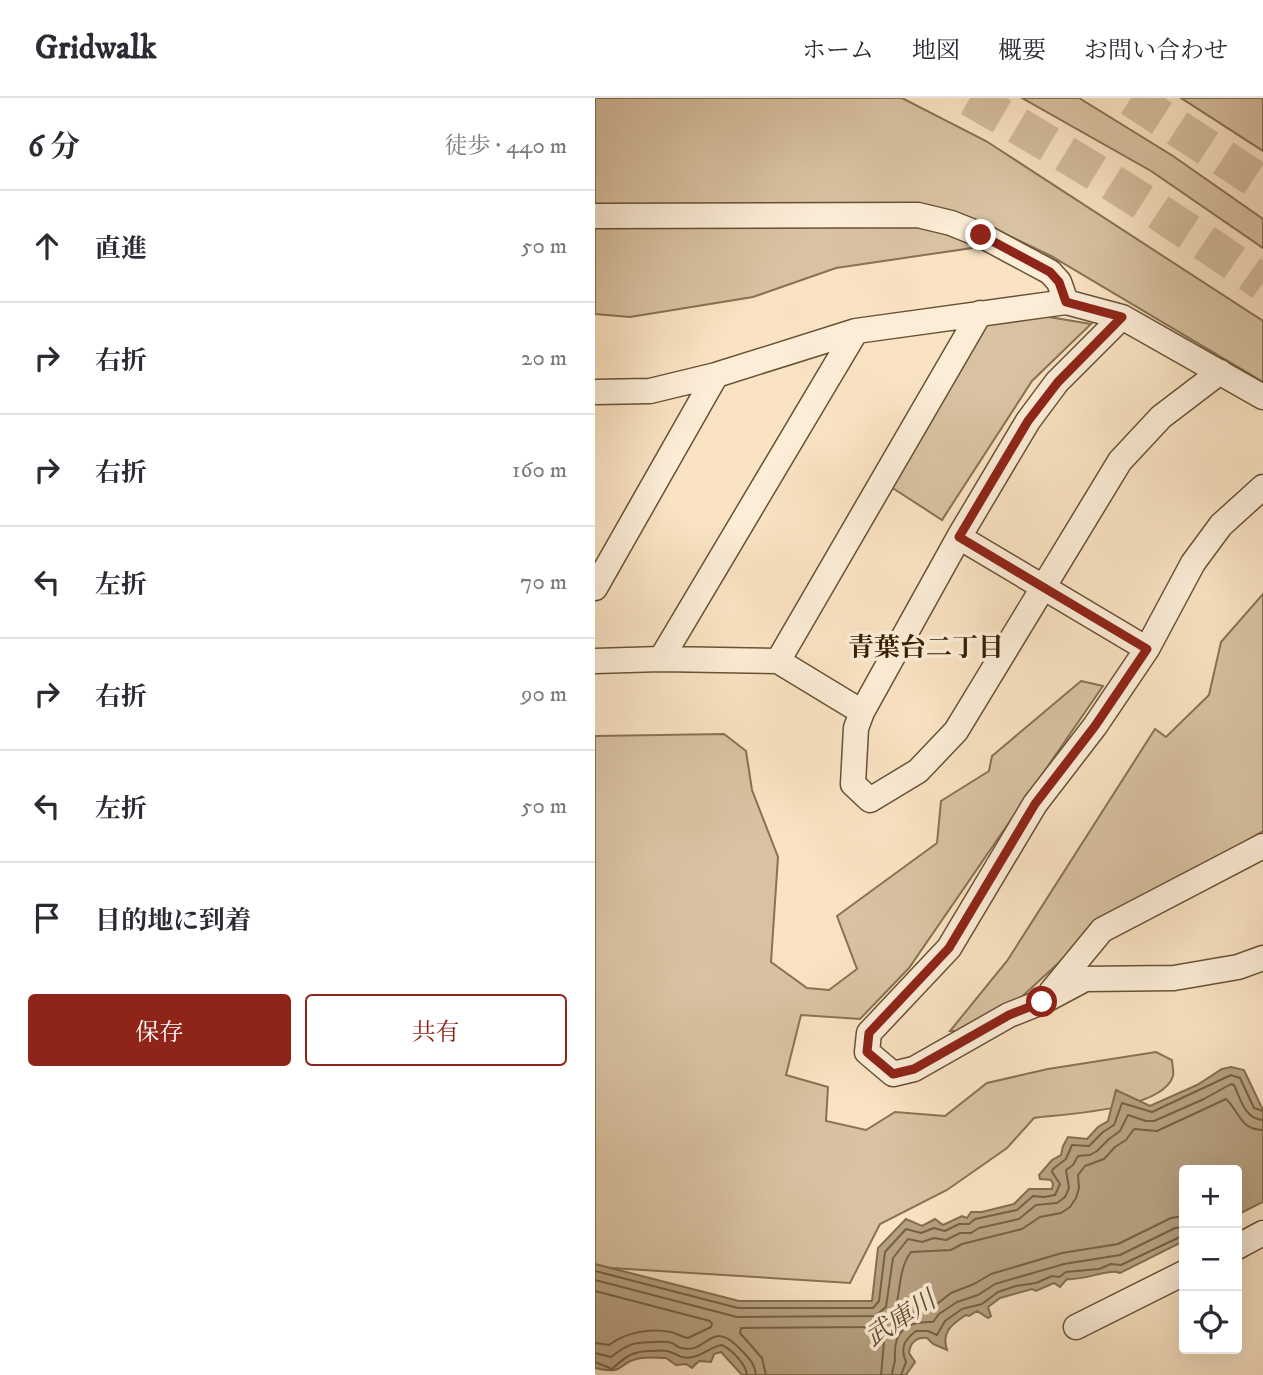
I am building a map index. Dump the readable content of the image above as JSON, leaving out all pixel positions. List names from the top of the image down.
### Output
{
  "districts": ["青葉台二丁目"],
  "water": ["武庫川"],
  "page": {
    "header": "Gridwalk",
    "nav": [
      "ホーム",
      "地図",
      "概要",
      "お問い合わせ"
    ],
    "heading": ["6 分", "徒歩 · 440 m"],
    "list": [
      ["直進", "50 m"],
      ["右折", "20 m"],
      ["右折", "160 m"],
      ["左折", "70 m"],
      ["右折", "90 m"],
      ["左折", "50 m"],
      "目的地に到着"
    ],
    "buttons": ["保存", "共有"],
    "map_buttons": ["+", "−"]
  }
}
